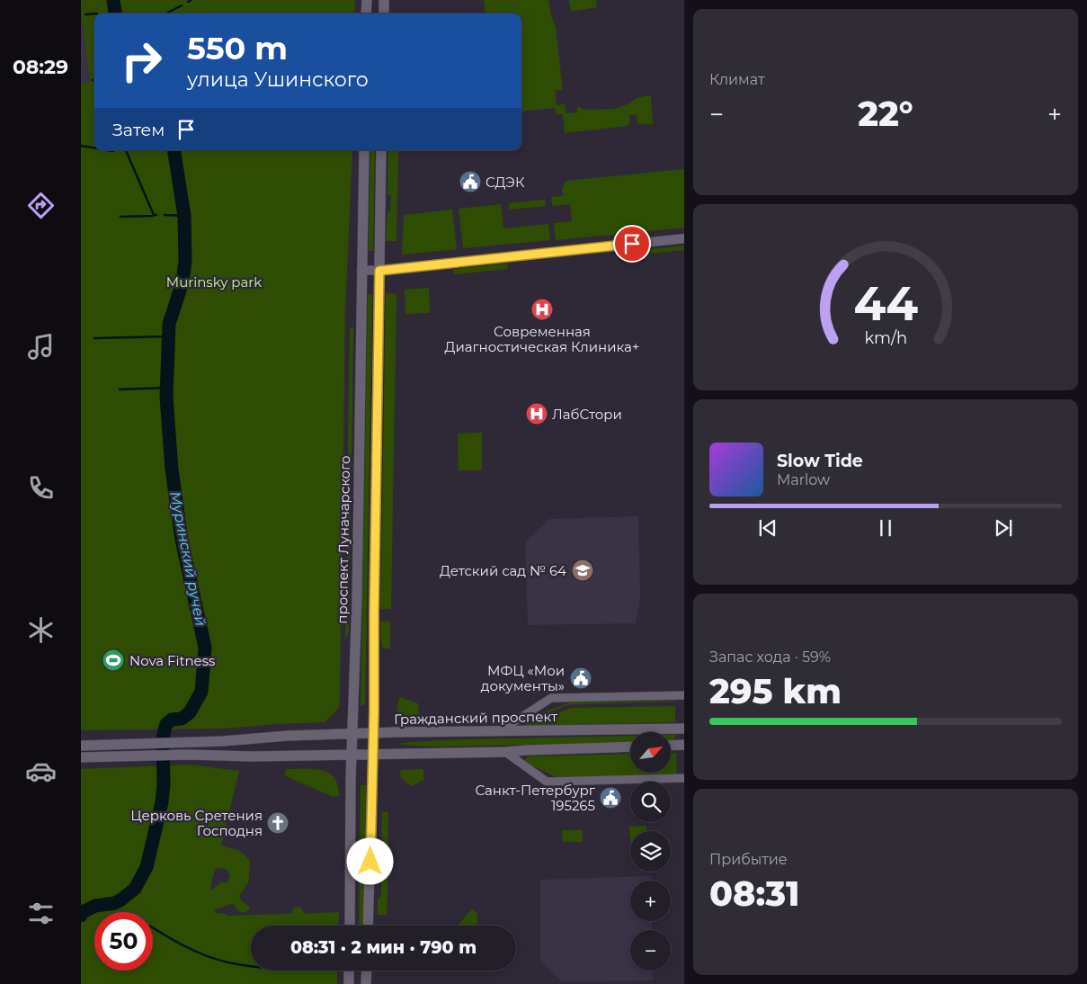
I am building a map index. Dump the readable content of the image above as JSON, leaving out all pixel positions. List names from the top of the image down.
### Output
{
  "streets": {
    "main road": ["проспект Луначарского", "Гражданский проспект"]
  },
  "crossings": [
    ["проспект Луначарского", "Гражданский проспект"]
  ],
  "water": ["Муринский ручей"],
  "parks": ["Murinsky park"],
  "places": {
    "public building": ["СДЭК", "МФЦ «Мои документы»", "Санкт-Петербург 195265"],
    "hospital": ["Современная Диагностическая Клиника+", "ЛабСтори"],
    "school or university": ["Детский сад № 64"],
    "sports": ["Nova Fitness"],
    "church": ["Церковь Сретения Господня"]
  },
  "north": "top right",
  "page": {
    "tabs": "08:29",
    "tile": [
      "Климат",
      ["Запас хода · 59%", "295 km"],
      ["Прибытие", "08:31"]
    ],
    "turn": ["550 m", "улица Ушинского"],
    "heat": ["−", "22°", "+"],
    "then": "Затем",
    "song": ["Slow Tide", "Marlow"],
    "map_buttons": ["+", "−"],
    "limit": "50",
    "trip": "08:31 · 2 мин · 790 m",
    "gauge": ["44", "km/h"]
  }
}
